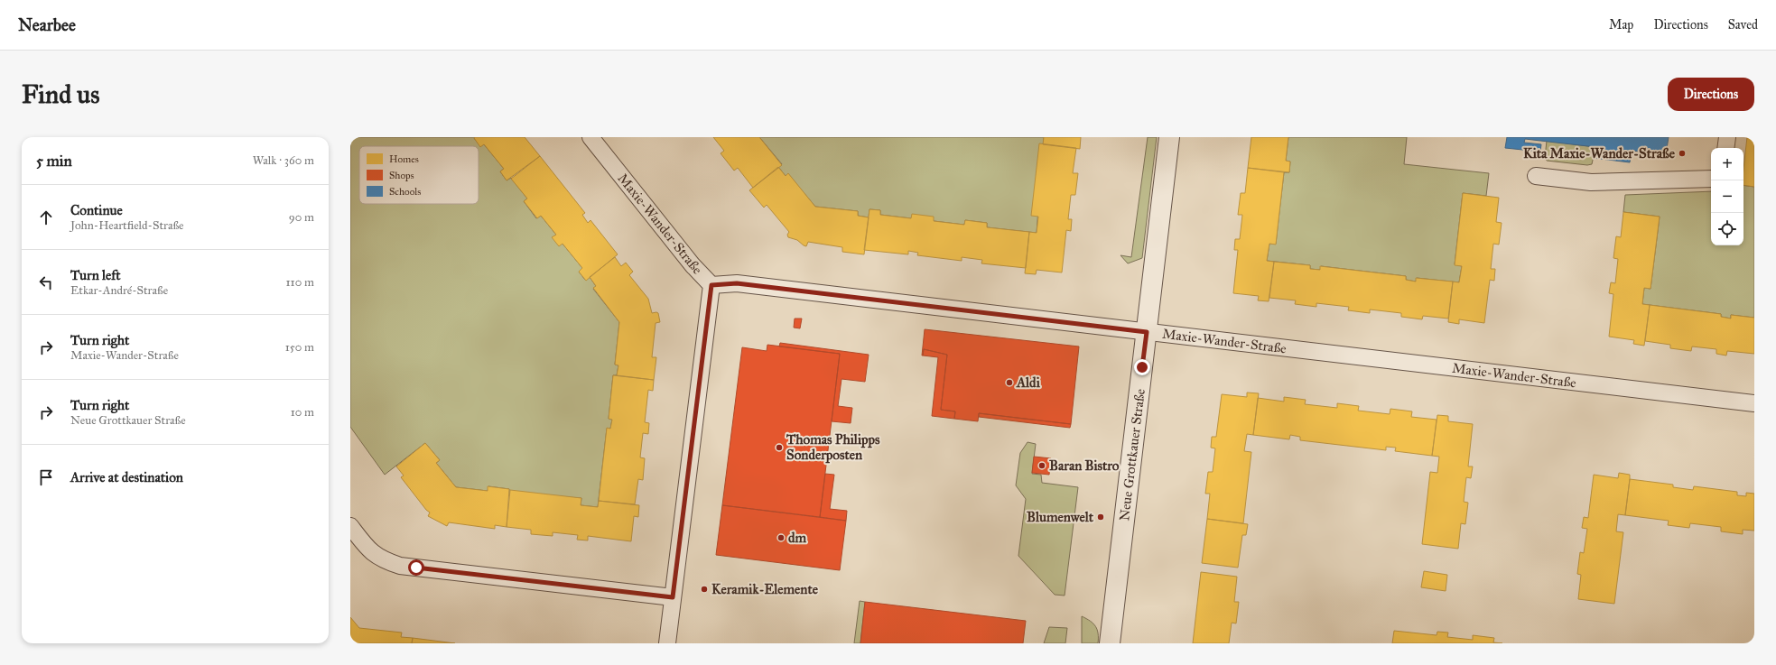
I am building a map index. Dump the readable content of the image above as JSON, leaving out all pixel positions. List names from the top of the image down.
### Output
{
  "streets": {
    "street": ["Maxie-Wander-Straße", "Neue Grottkauer Straße"]
  },
  "crossings": [
    ["Maxie-Wander-Straße", "Neue Grottkauer Straße"]
  ],
  "places": [
    "Kita Maxie-Wander-Straße",
    "Aldi",
    "Thomas Philipps Sonderposten",
    "Baran Bistro",
    "Blumenwelt",
    "dm",
    "Keramik-Elemente"
  ],
  "legend": ["Homes", "Shops", "Schools"],
  "page": {
    "header": "Nearbee",
    "nav": ["Map", "Directions", "Saved"],
    "buttons": "Directions",
    "title": "Find us",
    "heading": ["5 min", "Walk · 360 m"],
    "map_buttons": ["+", "−"],
    "list": [
      ["Continue", "John-Heartfield-Straße", "90 m"],
      ["Turn left", "Etkar-André-Straße", "110 m"],
      ["Turn right", "Maxie-Wander-Straße", "150 m"],
      ["Turn right", "Neue Grottkauer Straße", "10 m"],
      "Arrive at destination"
    ]
  }
}
